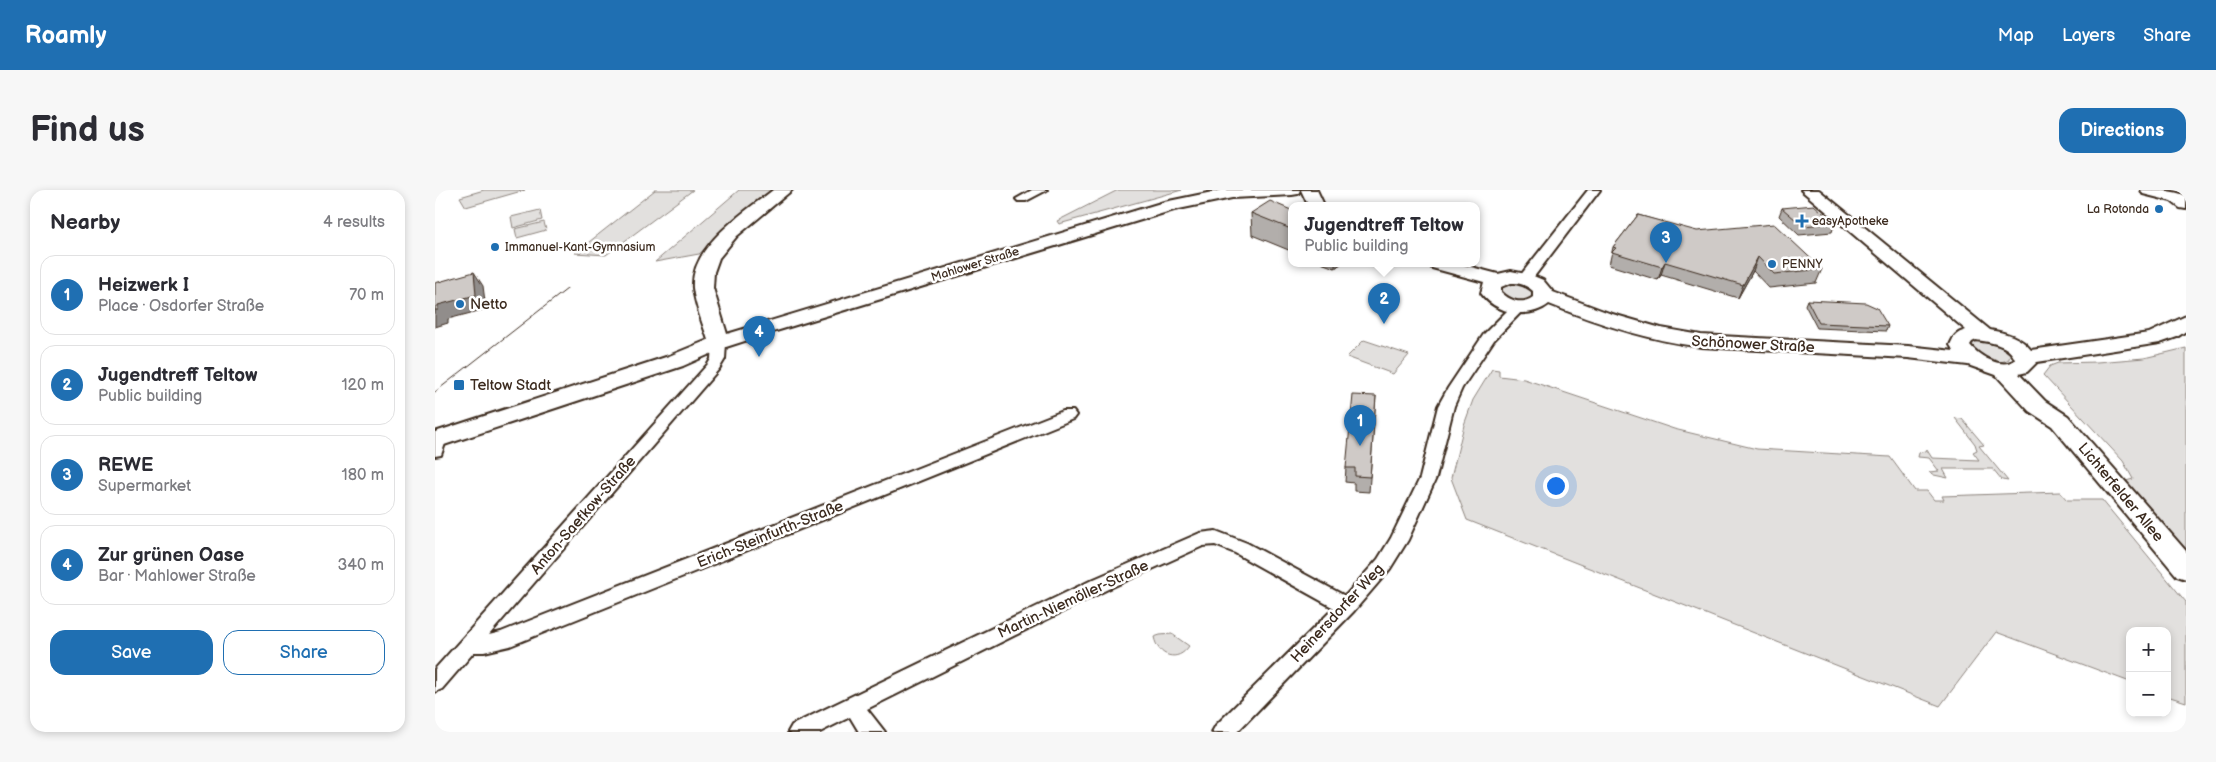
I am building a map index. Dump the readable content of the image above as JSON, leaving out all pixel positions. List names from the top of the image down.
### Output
{
  "streets": {
    "main road": ["Mahlower Straße", "Schönower Straße", "Lichterfelder Allee"],
    "street": [
      "Anton-Saefkow-Straße",
      "Erich-Steinfurth-Straße",
      "Martin-Niemöller-Straße",
      "Heinersdorfer Weg"
    ]
  },
  "crossings": [
    ["Mahlower Straße", "Anton-Saefkow-Straße"],
    ["Anton-Saefkow-Straße", "Erich-Steinfurth-Straße"],
    ["Martin-Niemöller-Straße", "Heinersdorfer Weg"]
  ],
  "places": {
    "other": [
      "La Rotonda",
      "Immanuel-Kant-Gymnasium",
      "PENNY",
      "Netto"
    ],
    "health": ["easyApotheke"],
    "transit": ["Teltow Stadt"]
  },
  "page": {
    "header": "Roamly",
    "nav": ["Map", "Layers", "Share"],
    "buttons": [
      "Directions",
      ["Save", "Share"]
    ],
    "title": "Find us",
    "heading": ["Nearby", "4 results"],
    "popup": ["Jugendtreff Teltow", "Public building"],
    "pins": [
      "3",
      "2",
      "4",
      "1"
    ],
    "list": [
      {
        "mark": "1",
        "name": "Heizwerk I",
        "note": "Place · Osdorfer Straße",
        "value": "70 m"
      },
      {
        "mark": "2",
        "name": "Jugendtreff Teltow",
        "note": "Public building",
        "value": "120 m"
      },
      {
        "mark": "3",
        "name": "REWE",
        "note": "Supermarket",
        "value": "180 m"
      },
      {
        "mark": "4",
        "name": "Zur grünen Oase",
        "note": "Bar · Mahlower Straße",
        "value": "340 m"
      }
    ],
    "map_buttons": ["+", "−"]
  }
}
